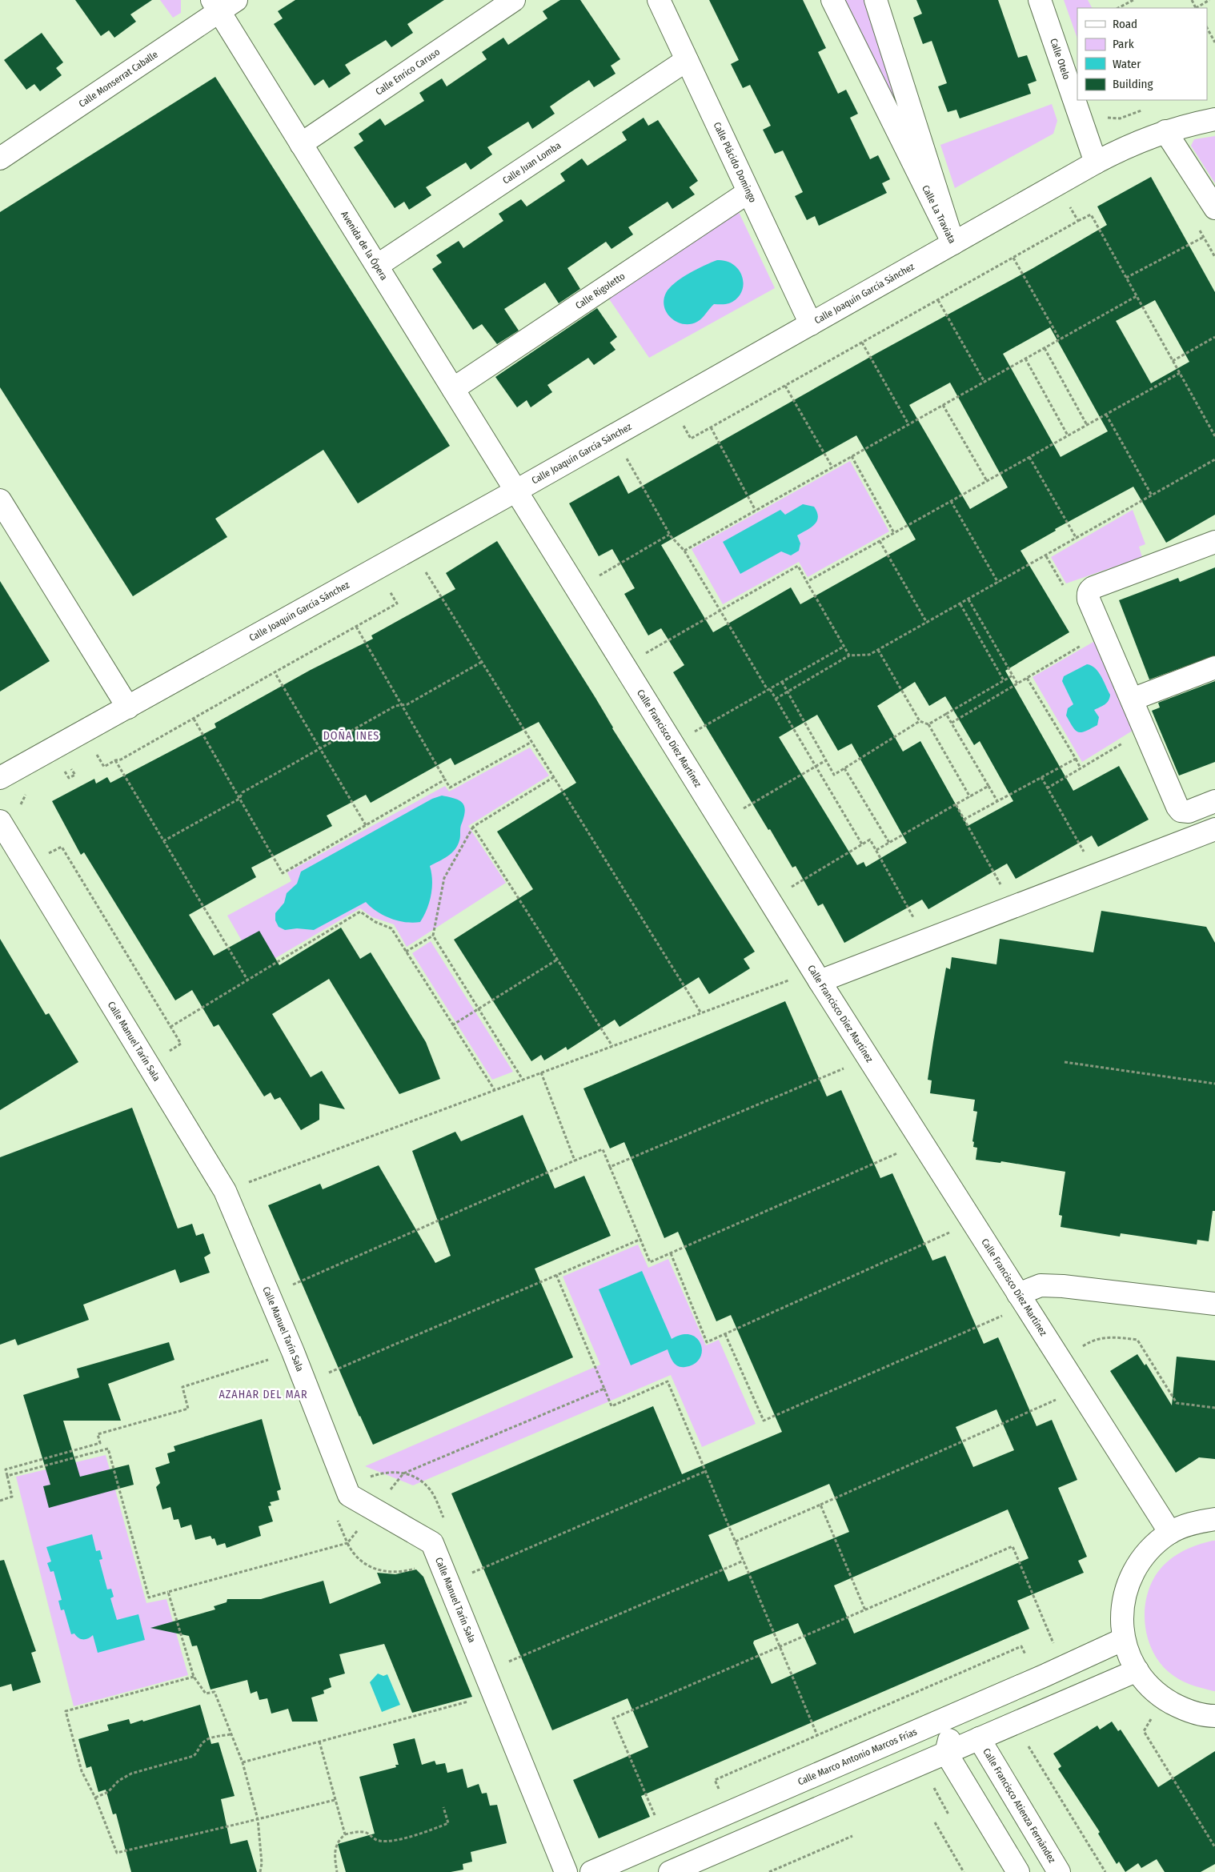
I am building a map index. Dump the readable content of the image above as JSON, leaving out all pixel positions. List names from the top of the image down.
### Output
{
  "streets": {
    "street": [
      "Calle Otelo",
      "Calle Enrico Caruso",
      "Calle Monserrat Caballe",
      "Calle Plácido Domingo",
      "Calle Juan Lomba",
      "Calle La Traviata",
      "Avenida de la Ópera",
      "Calle Rigoletto",
      "Calle Joaquín García Sánchez",
      "Calle Francisco Díez Martínez",
      "Calle Manuel Tarín Sala",
      "Calle Marco Antonio Marcos Frías",
      "Calle Francisco Atienza Fernández"
    ]
  },
  "crossings": [
    ["Calle Otelo", "Calle Joaquín García Sánchez"],
    ["Calle Enrico Caruso", "Avenida de la Ópera"],
    ["Calle Monserrat Caballe", "Avenida de la Ópera"],
    ["Calle Plácido Domingo", "Calle Juan Lomba"],
    ["Calle Plácido Domingo", "Calle Rigoletto"],
    ["Calle Plácido Domingo", "Calle Joaquín García Sánchez"],
    ["Calle Juan Lomba", "Avenida de la Ópera"],
    ["Calle La Traviata", "Calle Joaquín García Sánchez"],
    ["Avenida de la Ópera", "Calle Rigoletto"],
    ["Avenida de la Ópera", "Calle Joaquín García Sánchez"],
    ["Avenida de la Ópera", "Calle Francisco Díez Martínez"],
    ["Calle Joaquín García Sánchez", "Calle Francisco Díez Martínez"]
  ],
  "districts": ["DOÑA INES", "AZAHAR DEL MAR"],
  "legend": [
    "Road",
    "Park",
    "Water",
    "Building"
  ]
}
